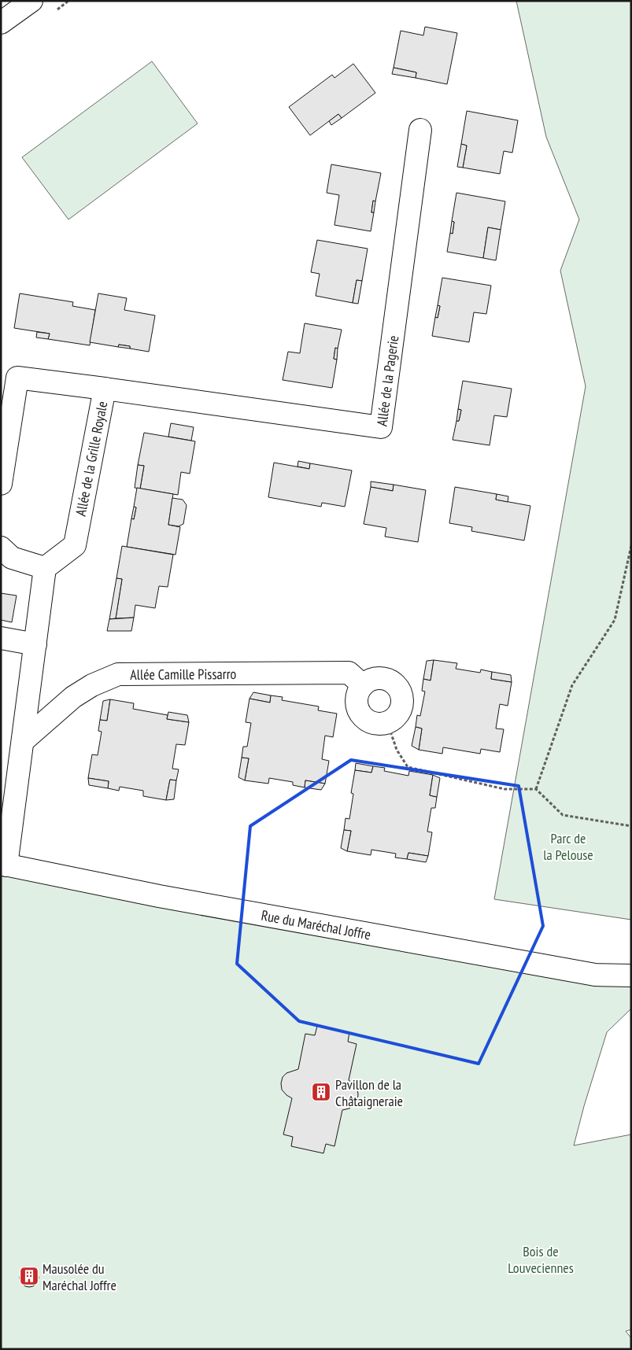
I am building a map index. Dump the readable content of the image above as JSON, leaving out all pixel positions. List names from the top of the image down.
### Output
{
  "streets": {
    "street": [
      "Allée de la Pagerie",
      "Allée de la Grille Royale",
      "Allée Camille Pissarro",
      "Rue du Maréchal Joffre"
    ]
  },
  "crossings": [
    ["Allée de la Pagerie", "Allée de la Grille Royale"]
  ],
  "parks": ["Parc de la Pelouse", "Bois de Louveciennes"],
  "places": {
    "building": ["Pavillon de la Châtaigneraie", "Mausolée du Maréchal Joffre"]
  }
}
